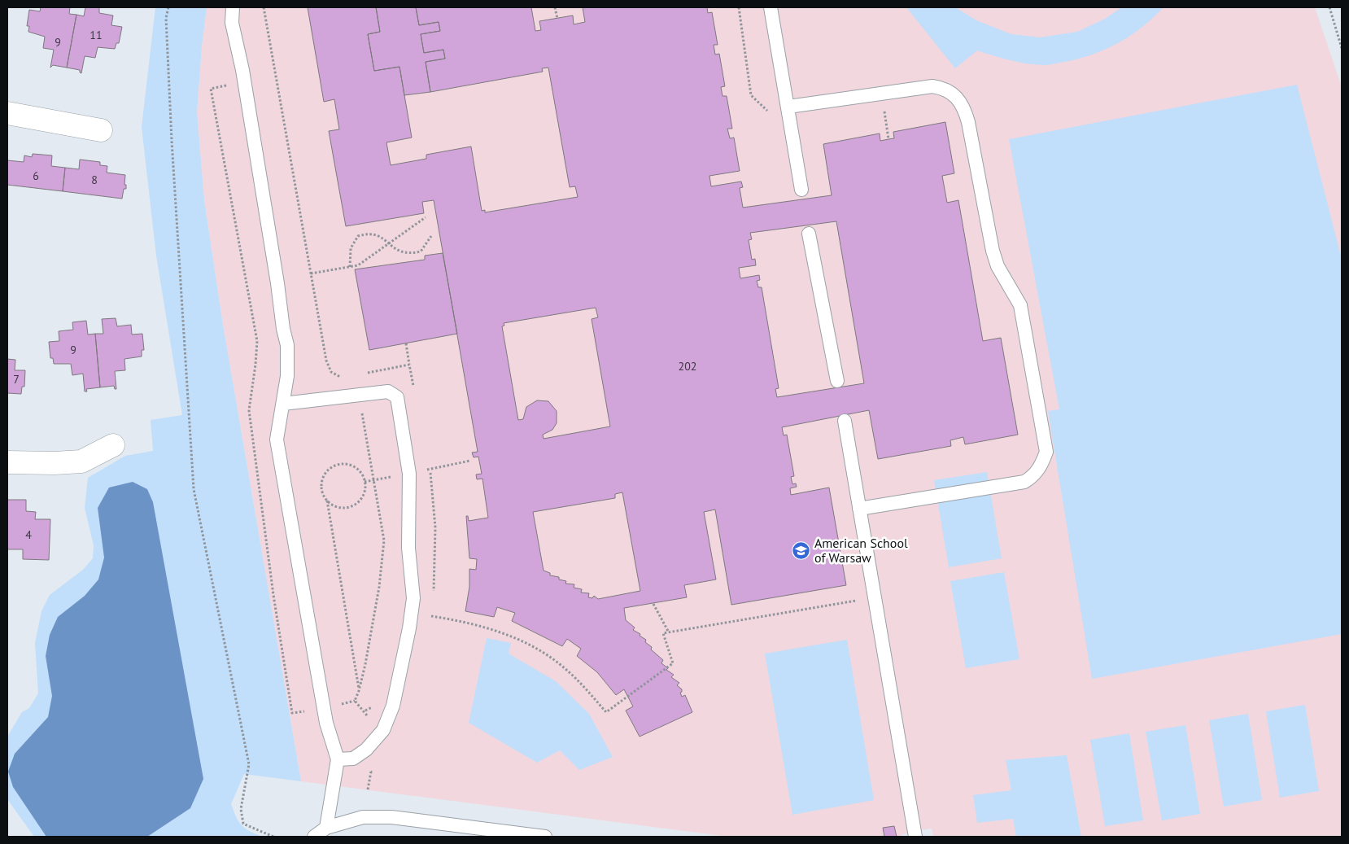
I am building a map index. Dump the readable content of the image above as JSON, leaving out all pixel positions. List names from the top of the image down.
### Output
{
  "places": {
    "school or university": ["American School of Warsaw"]
  },
  "house_numbers": [
    "11",
    "9",
    "6",
    "8",
    "9",
    "202",
    "7",
    "4"
  ]
}
